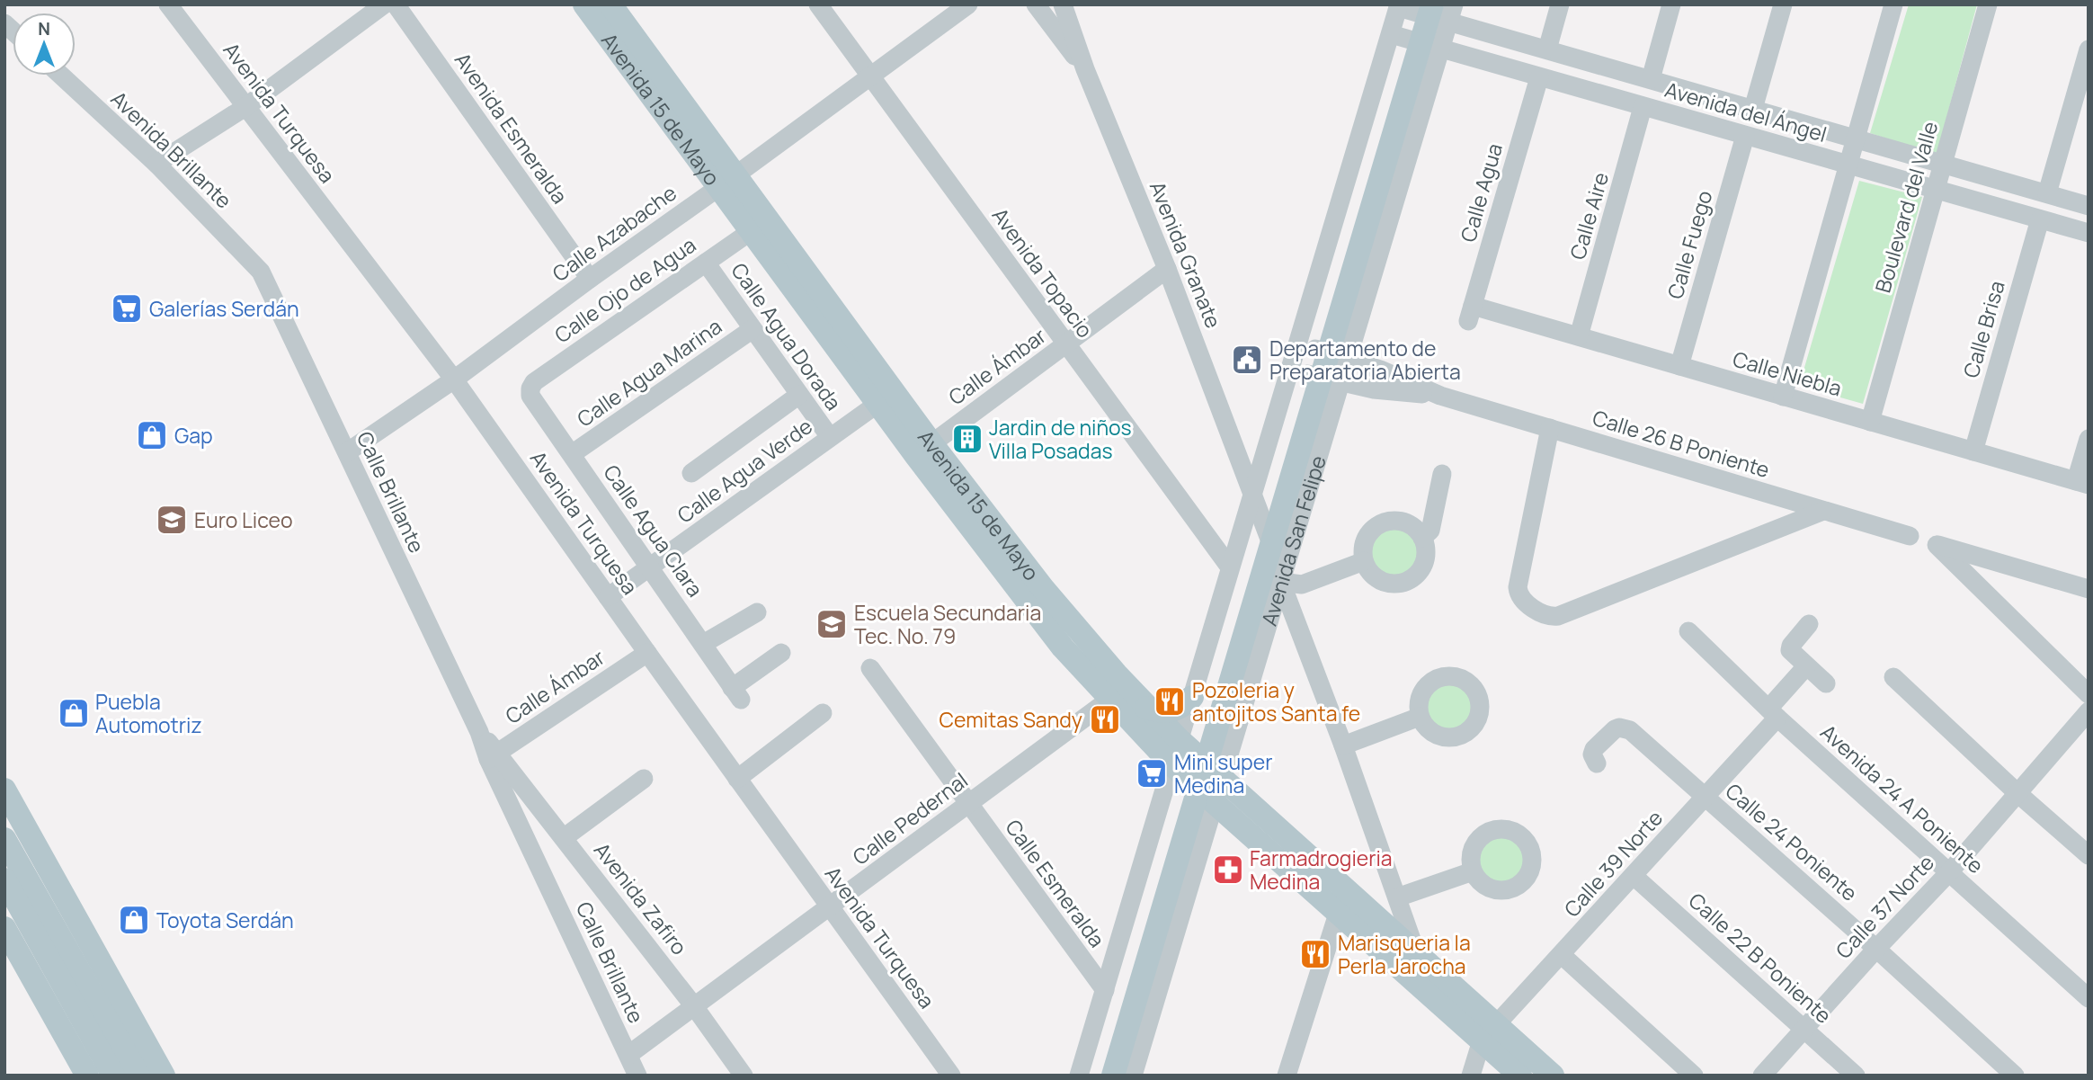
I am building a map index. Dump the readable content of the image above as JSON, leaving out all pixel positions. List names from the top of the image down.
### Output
{
  "streets": {
    "main road": ["Avenida 15 de Mayo", "Avenida San Felipe"],
    "street": [
      "Avenida del Ángel",
      "Avenida Turquesa",
      "Avenida Esmeralda",
      "Avenida Brillante",
      "Calle Agua",
      "Boulevard del Valle",
      "Calle Aire",
      "Calle Azabache",
      "Calle Fuego",
      "Avenida Granate",
      "Avenida Topacio",
      "Calle Ojo de Agua",
      "Calle Brisa",
      "Calle Agua Dorada",
      "Calle Ámbar",
      "Calle Agua Marina",
      "Calle Niebla",
      "Calle 26 B Poniente",
      "Calle Agua Verde",
      "Calle Brillante",
      "Calle Agua Clara",
      "Avenida 24 A Poniente",
      "Calle Pedernal",
      "Calle 24 Poniente",
      "Calle 39 Norte",
      "Calle Esmeralda",
      "Avenida Zafiro",
      "Calle 37 Norte",
      "Calle 22 B Poniente"
    ]
  },
  "crossings": [
    ["Avenida 15 de Mayo", "Calle Azabache"],
    ["Avenida 15 de Mayo", "Avenida Granate"],
    ["Avenida 15 de Mayo", "Calle Ojo de Agua"],
    ["Avenida 15 de Mayo", "Calle Ámbar"],
    ["Avenida 15 de Mayo", "Calle Agua Verde"],
    ["Avenida 15 de Mayo", "Avenida San Felipe"],
    ["Avenida 15 de Mayo", "Calle Pedernal"],
    ["Avenida 15 de Mayo", "Calle 39 Norte"],
    ["Avenida del Ángel", "Calle Agua"],
    ["Avenida del Ángel", "Boulevard del Valle"],
    ["Avenida del Ángel", "Calle Aire"],
    ["Avenida del Ángel", "Calle Fuego"],
    ["Avenida del Ángel", "Calle Brisa"],
    ["Avenida del Ángel", "Avenida San Felipe"],
    ["Avenida Turquesa", "Calle Azabache"],
    ["Avenida Turquesa", "Calle Ámbar"],
    ["Avenida Turquesa", "Calle Agua Verde"],
    ["Avenida Turquesa", "Calle Pedernal"],
    ["Avenida Esmeralda", "Calle Azabache"],
    ["Avenida Brillante", "Calle Brillante"],
    ["Calle Agua", "Calle Niebla"],
    ["Boulevard del Valle", "Calle Niebla"],
    ["Calle Aire", "Calle Niebla"],
    ["Calle Azabache", "Avenida Topacio"],
    ["Calle Azabache", "Calle Brillante"],
    ["Calle Fuego", "Calle Niebla"],
    ["Avenida Granate", "Calle Ámbar"],
    ["Avenida Granate", "Avenida San Felipe"],
    ["Avenida Topacio", "Calle Ámbar"],
    ["Avenida Topacio", "Avenida San Felipe"],
    ["Calle Ojo de Agua", "Calle Agua Dorada"],
    ["Calle Ojo de Agua", "Calle Agua Clara"],
    ["Calle Brisa", "Calle Niebla"],
    ["Calle Agua Dorada", "Calle Agua Marina"],
    ["Calle Agua Dorada", "Calle Agua Verde"],
    ["Calle Ámbar", "Calle Brillante"],
    ["Calle Ámbar", "Avenida Zafiro"],
    ["Calle Agua Marina", "Calle Agua Clara"],
    ["Calle 26 B Poniente", "Avenida San Felipe"],
    ["Calle Agua Verde", "Calle Agua Clara"],
    ["Calle Brillante", "Calle Pedernal"],
    ["Calle Brillante", "Avenida Zafiro"],
    ["Avenida San Felipe", "Calle Esmeralda"],
    ["Avenida 24 A Poniente", "Calle 39 Norte"],
    ["Avenida 24 A Poniente", "Calle 37 Norte"],
    ["Calle Pedernal", "Calle Esmeralda"],
    ["Calle Pedernal", "Avenida Zafiro"],
    ["Calle 24 Poniente", "Calle 39 Norte"],
    ["Calle 24 Poniente", "Calle 37 Norte"],
    ["Calle 39 Norte", "Calle 22 B Poniente"],
    ["Calle 37 Norte", "Calle 22 B Poniente"]
  ],
  "places": {
    "supermarket": ["Galerías Serdán", "Mini super Medina"],
    "public building": ["Departamento de Preparatoria Abierta"],
    "shop": ["Gap", "Puebla Automotriz", "Toyota Serdán"],
    "building": ["Jardin de niños Villa Posadas"],
    "school or university": ["Euro Liceo", "Escuela Secundaria Tec. No. 79"],
    "restaurant": ["Pozoleria y antojitos Santa fe", "Cemitas Sandy", "Marisqueria la Perla Jarocha"],
    "pharmacy": ["Farmadrogieria Medina"]
  },
  "north": "top"
}
